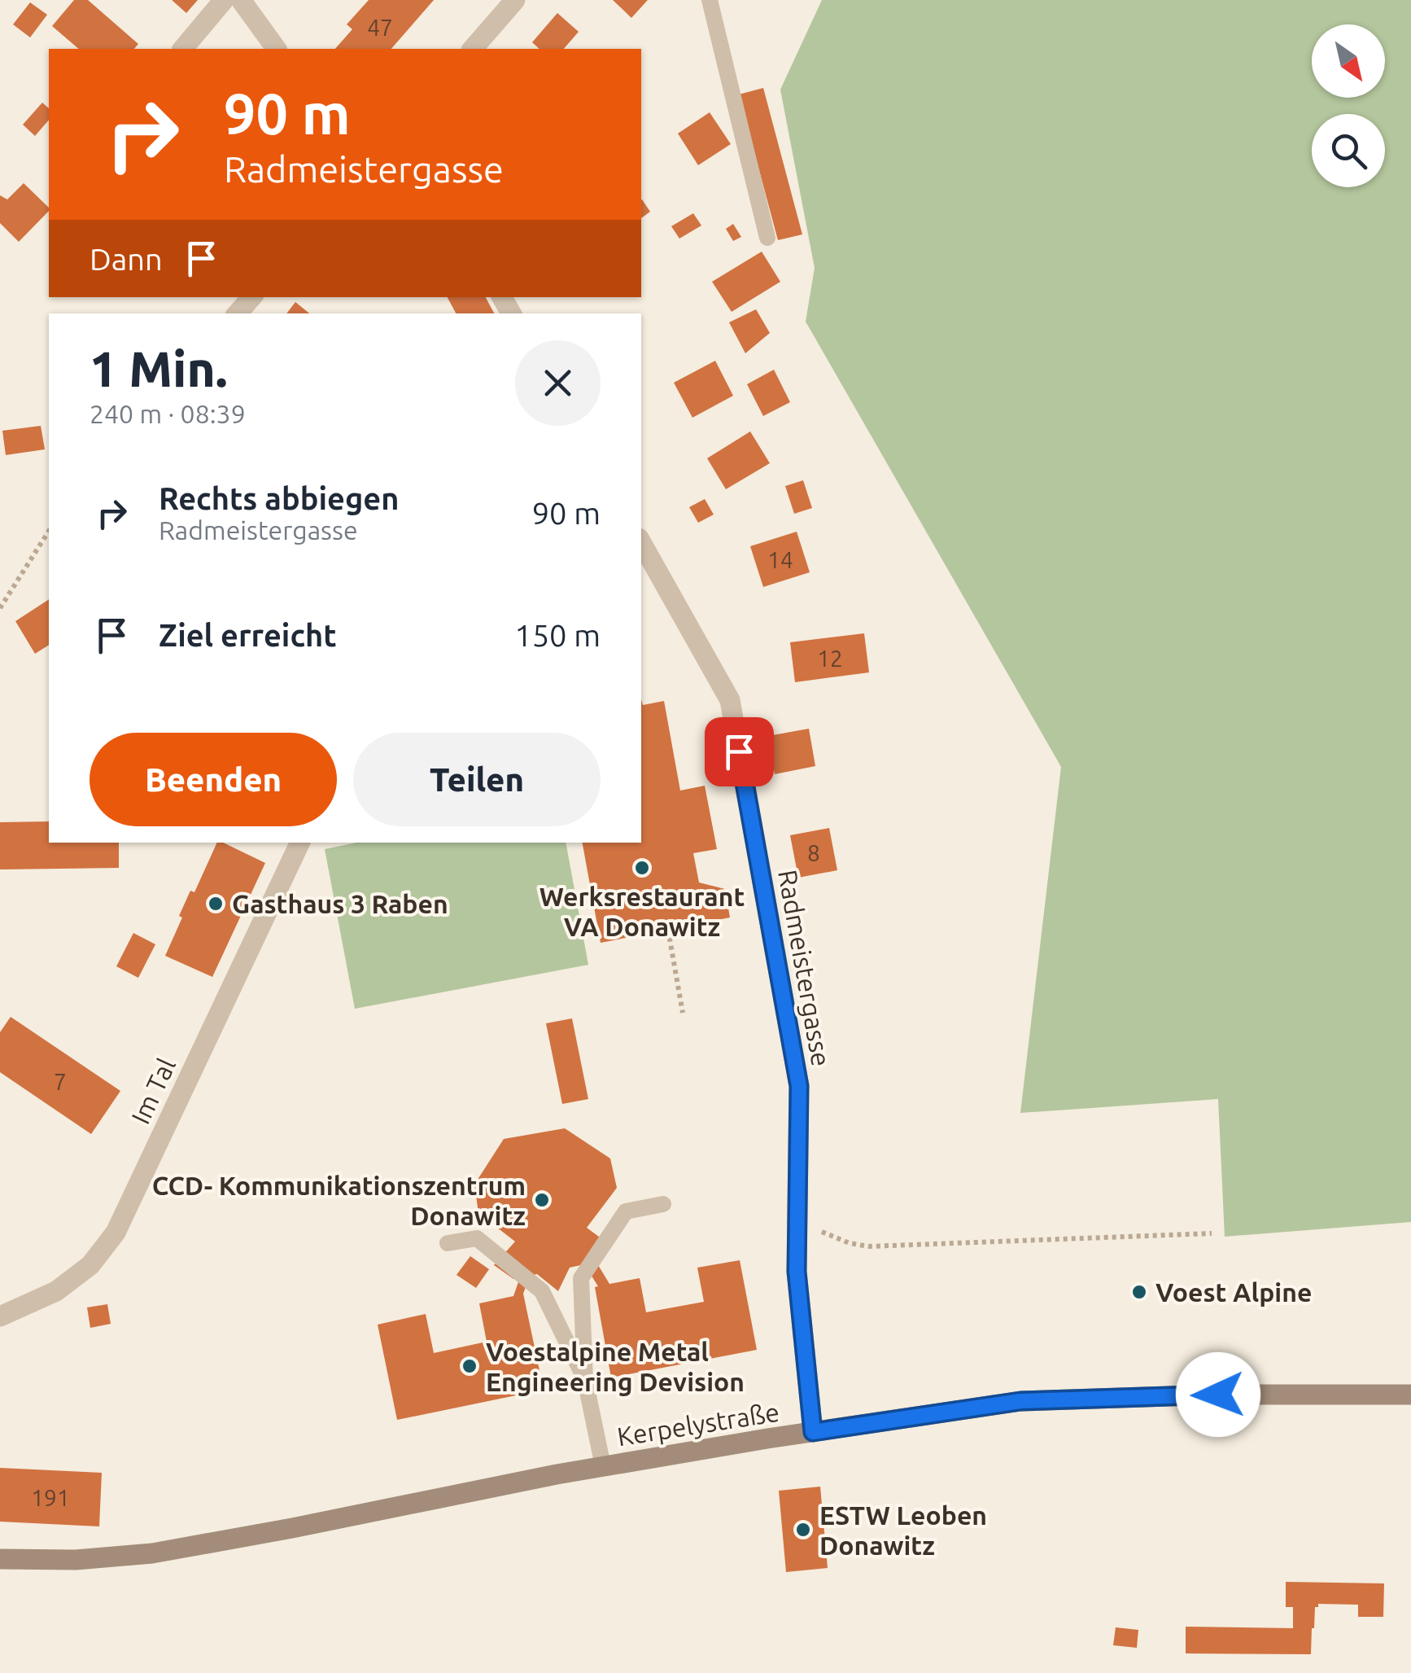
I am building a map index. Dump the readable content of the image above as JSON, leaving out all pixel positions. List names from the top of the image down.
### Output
{
  "streets": {
    "main road": ["Kerpelystraße"],
    "street": ["Radmeistergasse", "Im Tal"]
  },
  "crossings": [
    ["Radmeistergasse", "Kerpelystraße"]
  ],
  "places": [
    "Werksrestaurant VA Donawitz",
    "Gasthaus 3 Raben",
    "CCD- Kommunikationszentrum Donawitz",
    "Voest Alpine",
    "Voestalpine Metal Engineering Devision",
    "ESTW Leoben Donawitz"
  ],
  "house_numbers": [
    "47",
    "14",
    "12",
    "8",
    "7",
    "191"
  ],
  "north": "bottom right",
  "page": {
    "turn": ["90 m", "Radmeistergasse"],
    "then": "Dann",
    "heading": ["1 Min.", "240 m · 08:39"],
    "list": [
      {
        "name": "Rechts abbiegen",
        "note": "Radmeistergasse",
        "value": "90 m"
      },
      {
        "name": "Ziel erreicht",
        "value": "150 m"
      }
    ],
    "buttons": ["Beenden", "Teilen"]
  }
}
